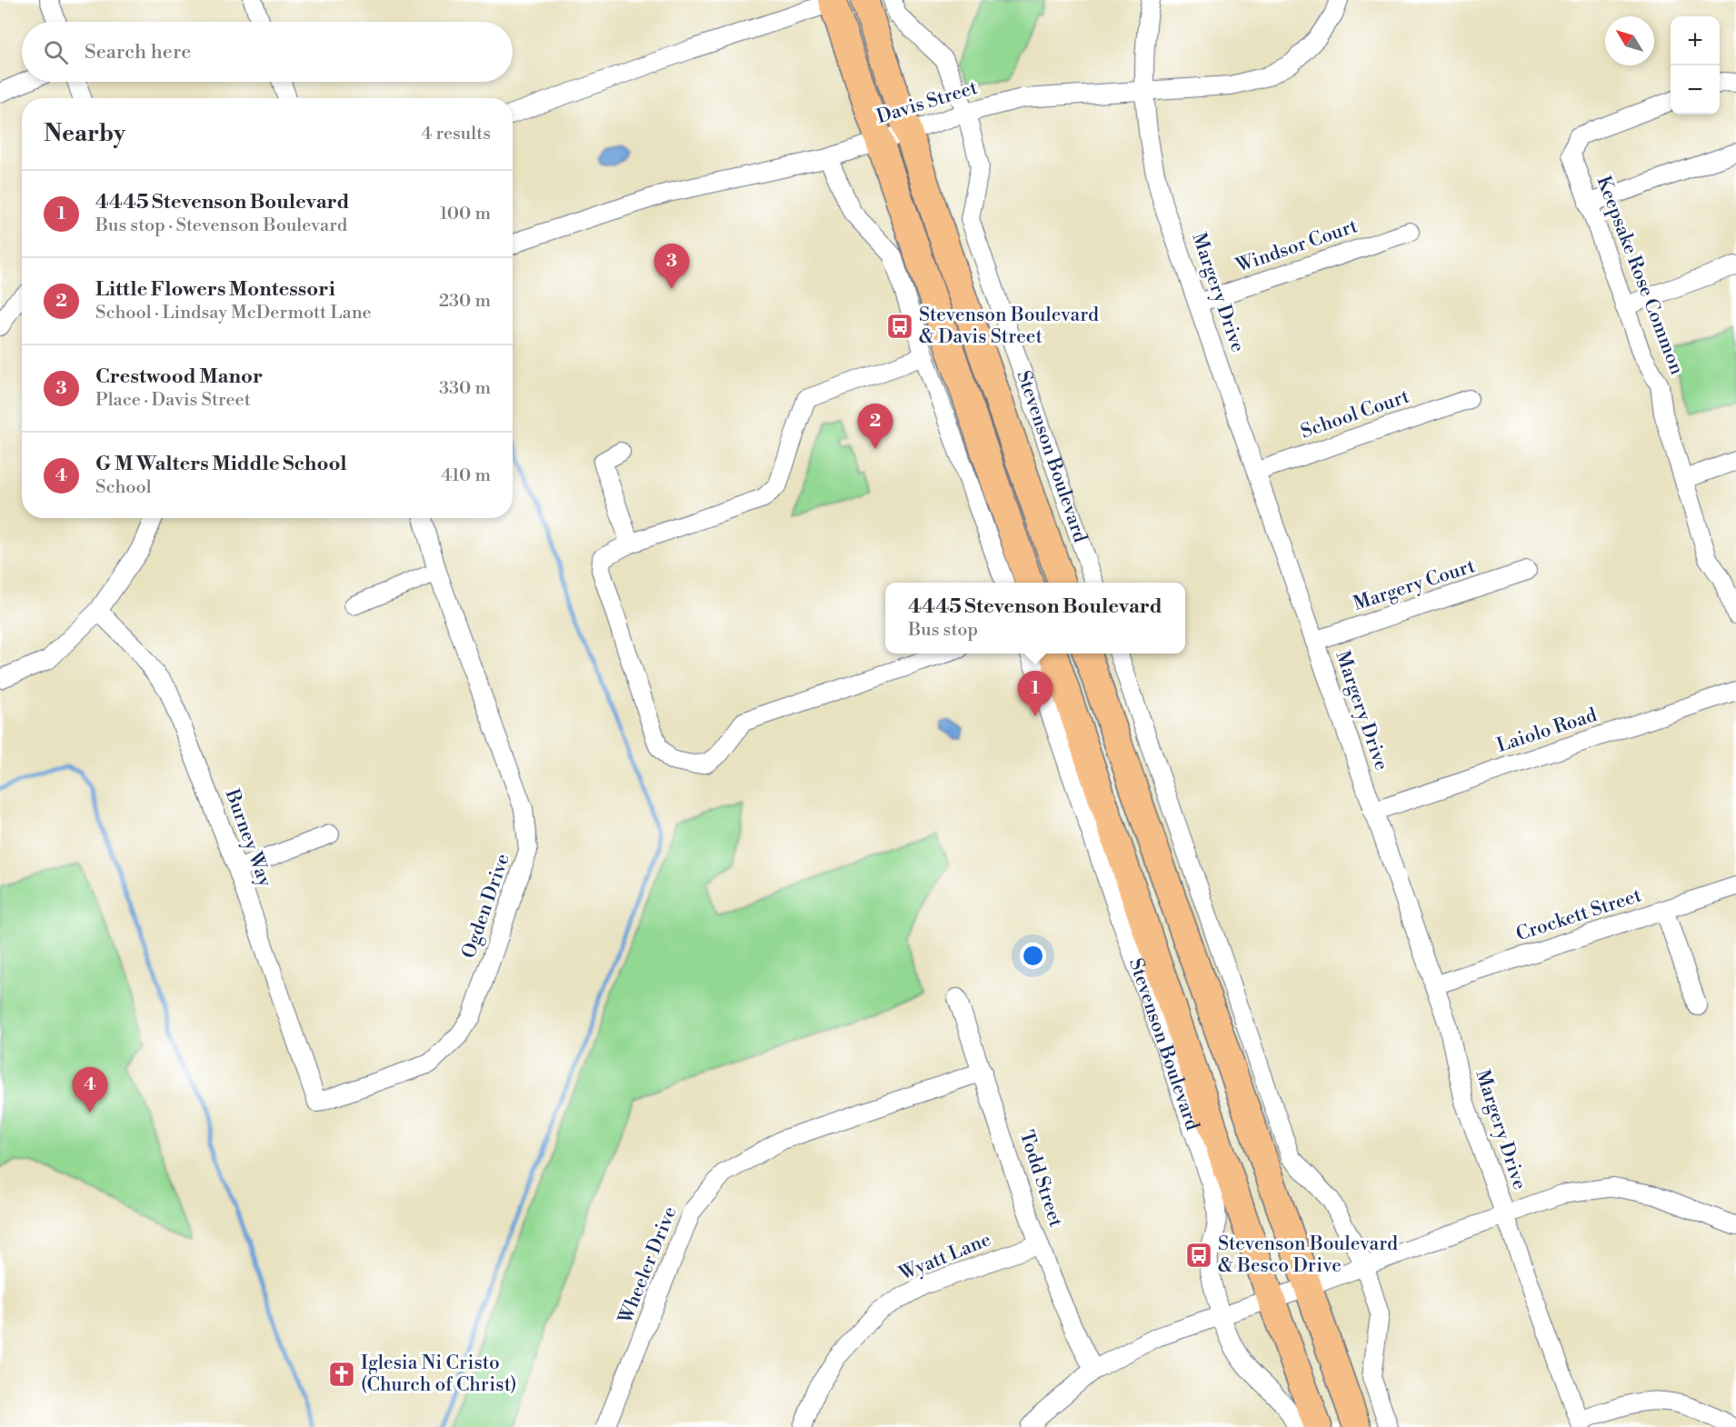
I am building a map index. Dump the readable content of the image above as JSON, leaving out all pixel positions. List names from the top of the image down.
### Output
{
  "streets": {
    "main road": ["Stevenson Boulevard"],
    "street": [
      "Davis Street",
      "Windsor Court",
      "Keepsake Rose Common",
      "Margery Drive",
      "School Court",
      "Margery Court",
      "Laiolo Road",
      "Burney Way",
      "Ogden Drive",
      "Crockett Street",
      "Todd Street",
      "Wyatt Lane",
      "Wheeler Drive"
    ]
  },
  "crossings": [
    ["Davis Street", "Margery Drive"],
    ["Davis Street", "Stevenson Boulevard"],
    ["Windsor Court", "Margery Drive"],
    ["Margery Drive", "School Court"],
    ["Margery Drive", "Margery Court"],
    ["Margery Drive", "Laiolo Road"],
    ["Margery Drive", "Crockett Street"],
    ["Burney Way", "Ogden Drive"],
    ["Todd Street", "Wyatt Lane"],
    ["Todd Street", "Wheeler Drive"]
  ],
  "places": {
    "bus stop": ["Stevenson Boulevard & Davis Street", "Stevenson Boulevard & Besco Drive"],
    "church": ["Iglesia Ni Cristo (Church of Christ)"]
  },
  "north": "top left",
  "page": {
    "map_buttons": ["+", "−"],
    "search": "Search here",
    "heading": ["Nearby", "4 results"],
    "list": [
      {
        "mark": "1",
        "name": "4445 Stevenson Boulevard",
        "note": "Bus stop · Stevenson Boulevard",
        "value": "100 m"
      },
      {
        "mark": "2",
        "name": "Little Flowers Montessori",
        "note": "School · Lindsay McDermott Lane",
        "value": "230 m"
      },
      {
        "mark": "3",
        "name": "Crestwood Manor",
        "note": "Place · Davis Street",
        "value": "330 m"
      },
      {
        "mark": "4",
        "name": "G M Walters Middle School",
        "note": "School",
        "value": "410 m"
      }
    ],
    "pins": [
      "3",
      "2",
      "1",
      "4"
    ],
    "popup": ["4445 Stevenson Boulevard", "Bus stop"]
  }
}
